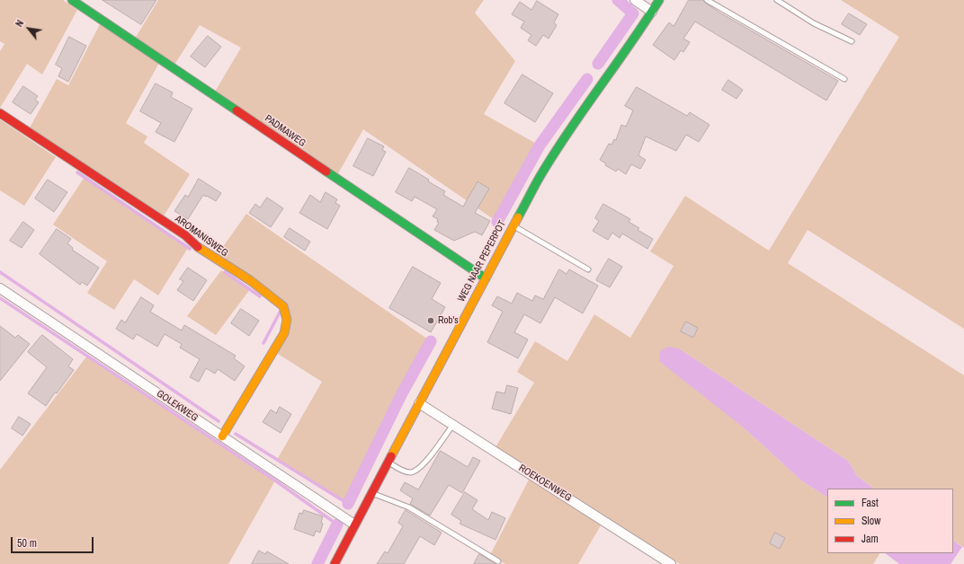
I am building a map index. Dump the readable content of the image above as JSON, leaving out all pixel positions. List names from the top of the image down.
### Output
{
  "streets": {
    "street": [
      "PADMAWEG",
      "AROMANISWEG",
      "WEG NAAR PEPERPOT",
      "GOLEKWEG",
      "ROEKOENWEG"
    ]
  },
  "crossings": [
    ["PADMAWEG", "WEG NAAR PEPERPOT"],
    ["AROMANISWEG", "GOLEKWEG"],
    ["WEG NAAR PEPERPOT", "GOLEKWEG"],
    ["WEG NAAR PEPERPOT", "ROEKOENWEG"]
  ],
  "places": ["Rob's"],
  "legend": ["Fast", "Slow", "Jam"],
  "scale_bar": "50 m",
  "north": "top left"
}
